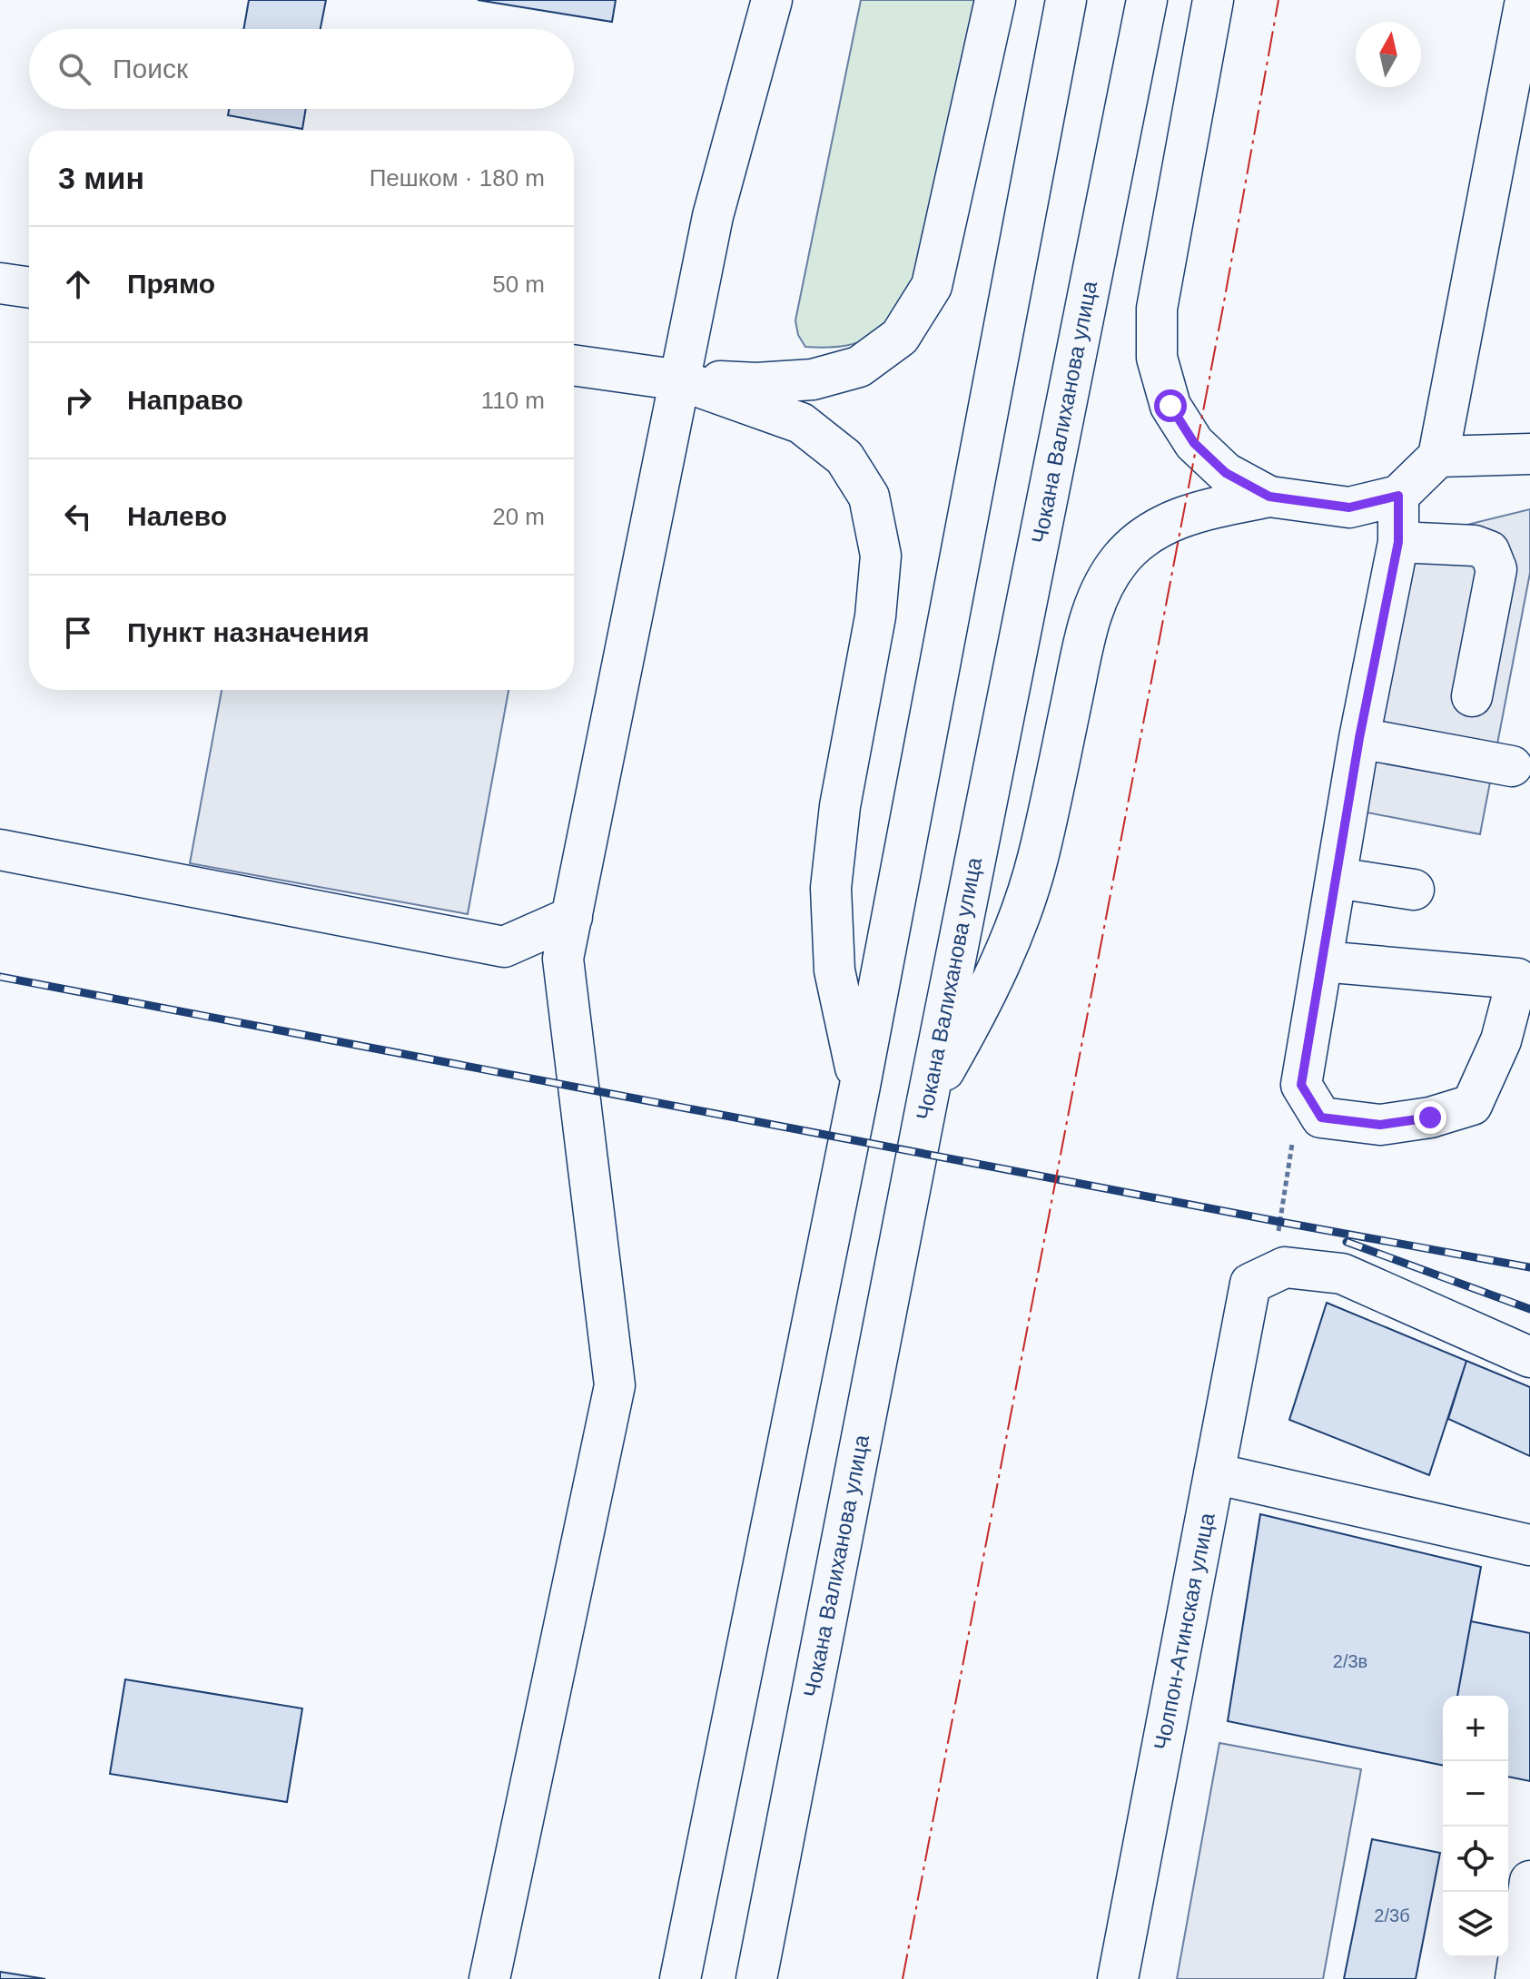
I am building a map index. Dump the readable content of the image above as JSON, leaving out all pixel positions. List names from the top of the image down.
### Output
{
  "streets": {
    "main road": ["Чокана Валиханова улица", "Чолпон-Атинская улица"]
  },
  "house_numbers": ["2/3в", "2/3б"],
  "north": "top",
  "page": {
    "search": "Поиск",
    "heading": ["3 мин", "Пешком · 180 m"],
    "list": [
      ["Прямо", "50 m"],
      ["Направо", "110 m"],
      ["Налево", "20 m"],
      "Пункт назначения"
    ],
    "map_buttons": ["+", "−"]
  }
}
